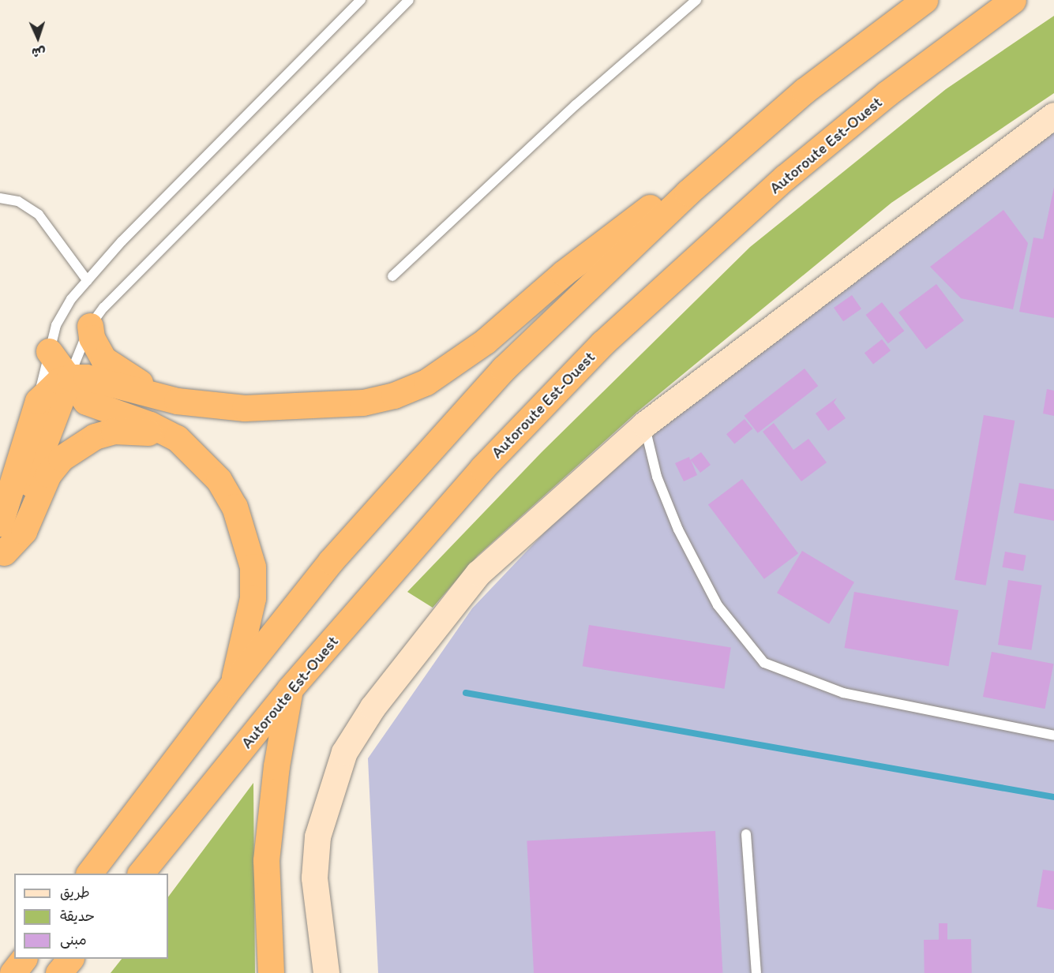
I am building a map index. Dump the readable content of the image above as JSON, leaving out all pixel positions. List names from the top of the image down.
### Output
{
  "streets": {
    "highway": ["Autoroute Est-Ouest"]
  },
  "legend": ["طريق", "حديقة", "مبنى"],
  "north": "bottom"
}
